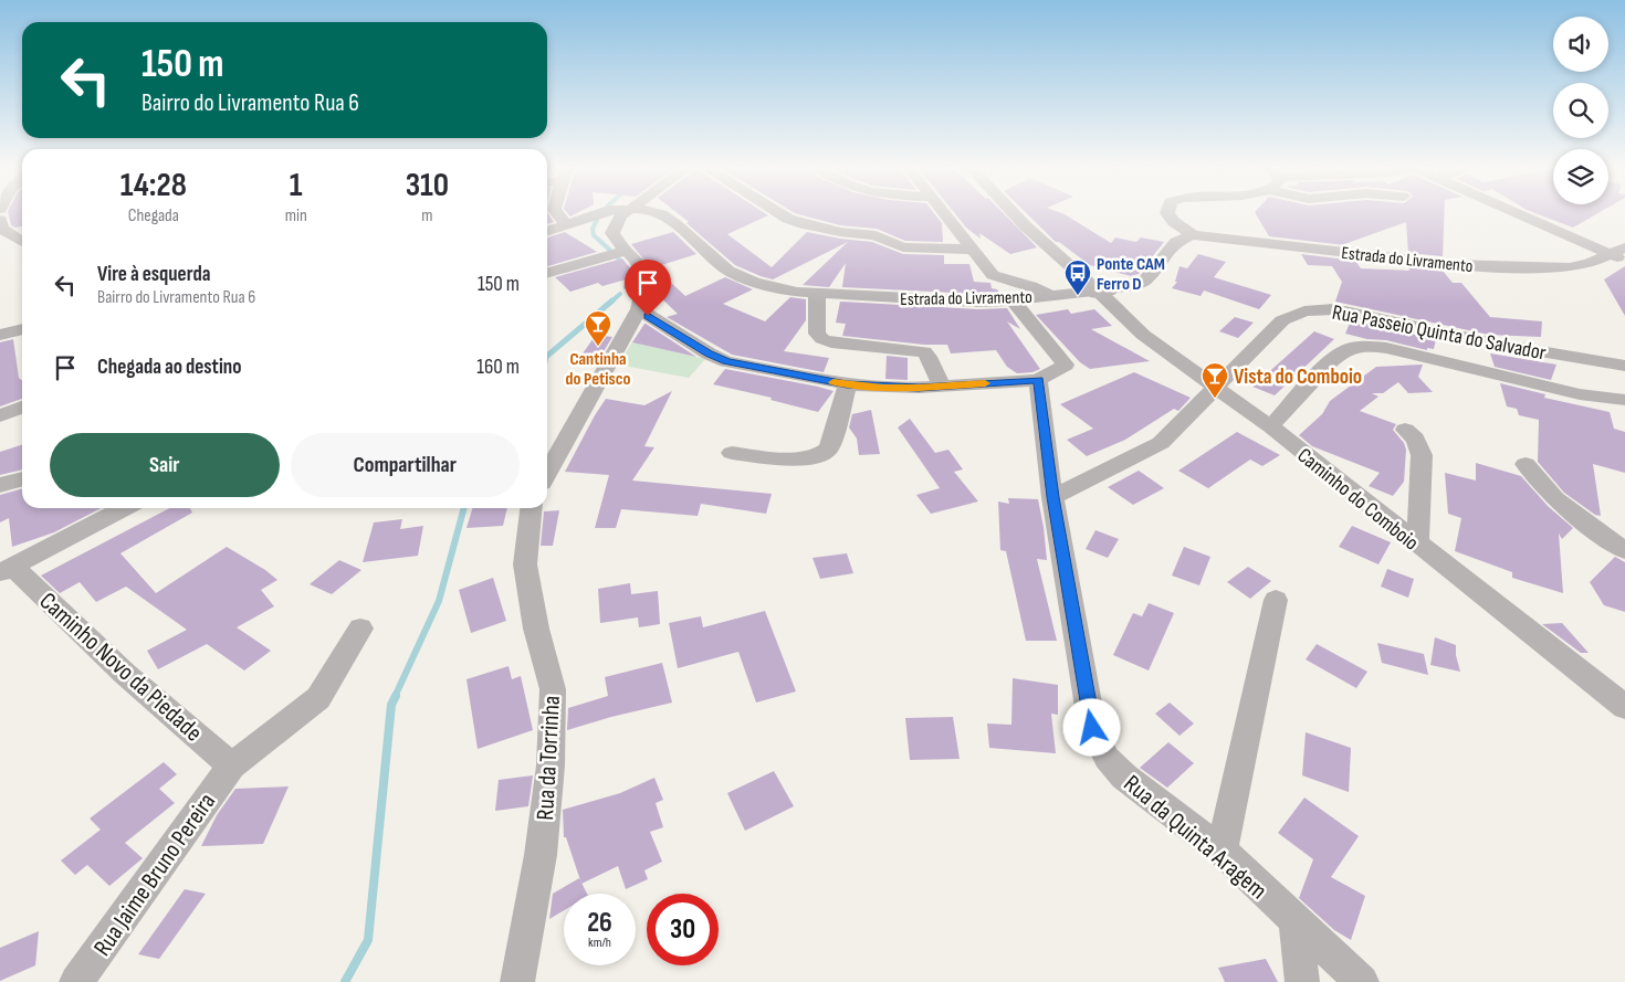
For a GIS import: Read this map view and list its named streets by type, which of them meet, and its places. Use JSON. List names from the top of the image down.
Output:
{
  "streets": {
    "street": [
      "Estrada do Livramento",
      "Rua Passeio Quinta do Salvador",
      "Caminho do Comboio",
      "Caminho Novo da Piedade",
      "Rua da Torrinha",
      "Rua da Quinta Aragem",
      "Rua Jaime Bruno Pereira"
    ]
  },
  "crossings": [
    ["Estrada do Livramento", "Caminho do Comboio"],
    ["Rua Passeio Quinta do Salvador", "Caminho do Comboio"],
    ["Rua Passeio Quinta do Salvador", "Rua da Quinta Aragem"],
    ["Caminho Novo da Piedade", "Rua Jaime Bruno Pereira"]
  ],
  "places": {
    "bus stop": ["Ponte CAM Ferro D"],
    "bar": ["Cantinha do Petisco", "Vista do Comboio"]
  },
  "page": {
    "turn": ["150 m", "Bairro do Livramento Rua 6"],
    "eta": [
      "14:28",
      "Chegada",
      "1",
      "min",
      "310",
      "m"
    ],
    "list": [
      {
        "name": "Vire à esquerda",
        "note": "Bairro do Livramento Rua 6",
        "value": "150 m"
      },
      {
        "name": "Chegada ao destino",
        "value": "160 m"
      }
    ],
    "buttons": ["Sair", "Compartilhar"],
    "speed": "26 km/h",
    "limit": "30"
  }
}
